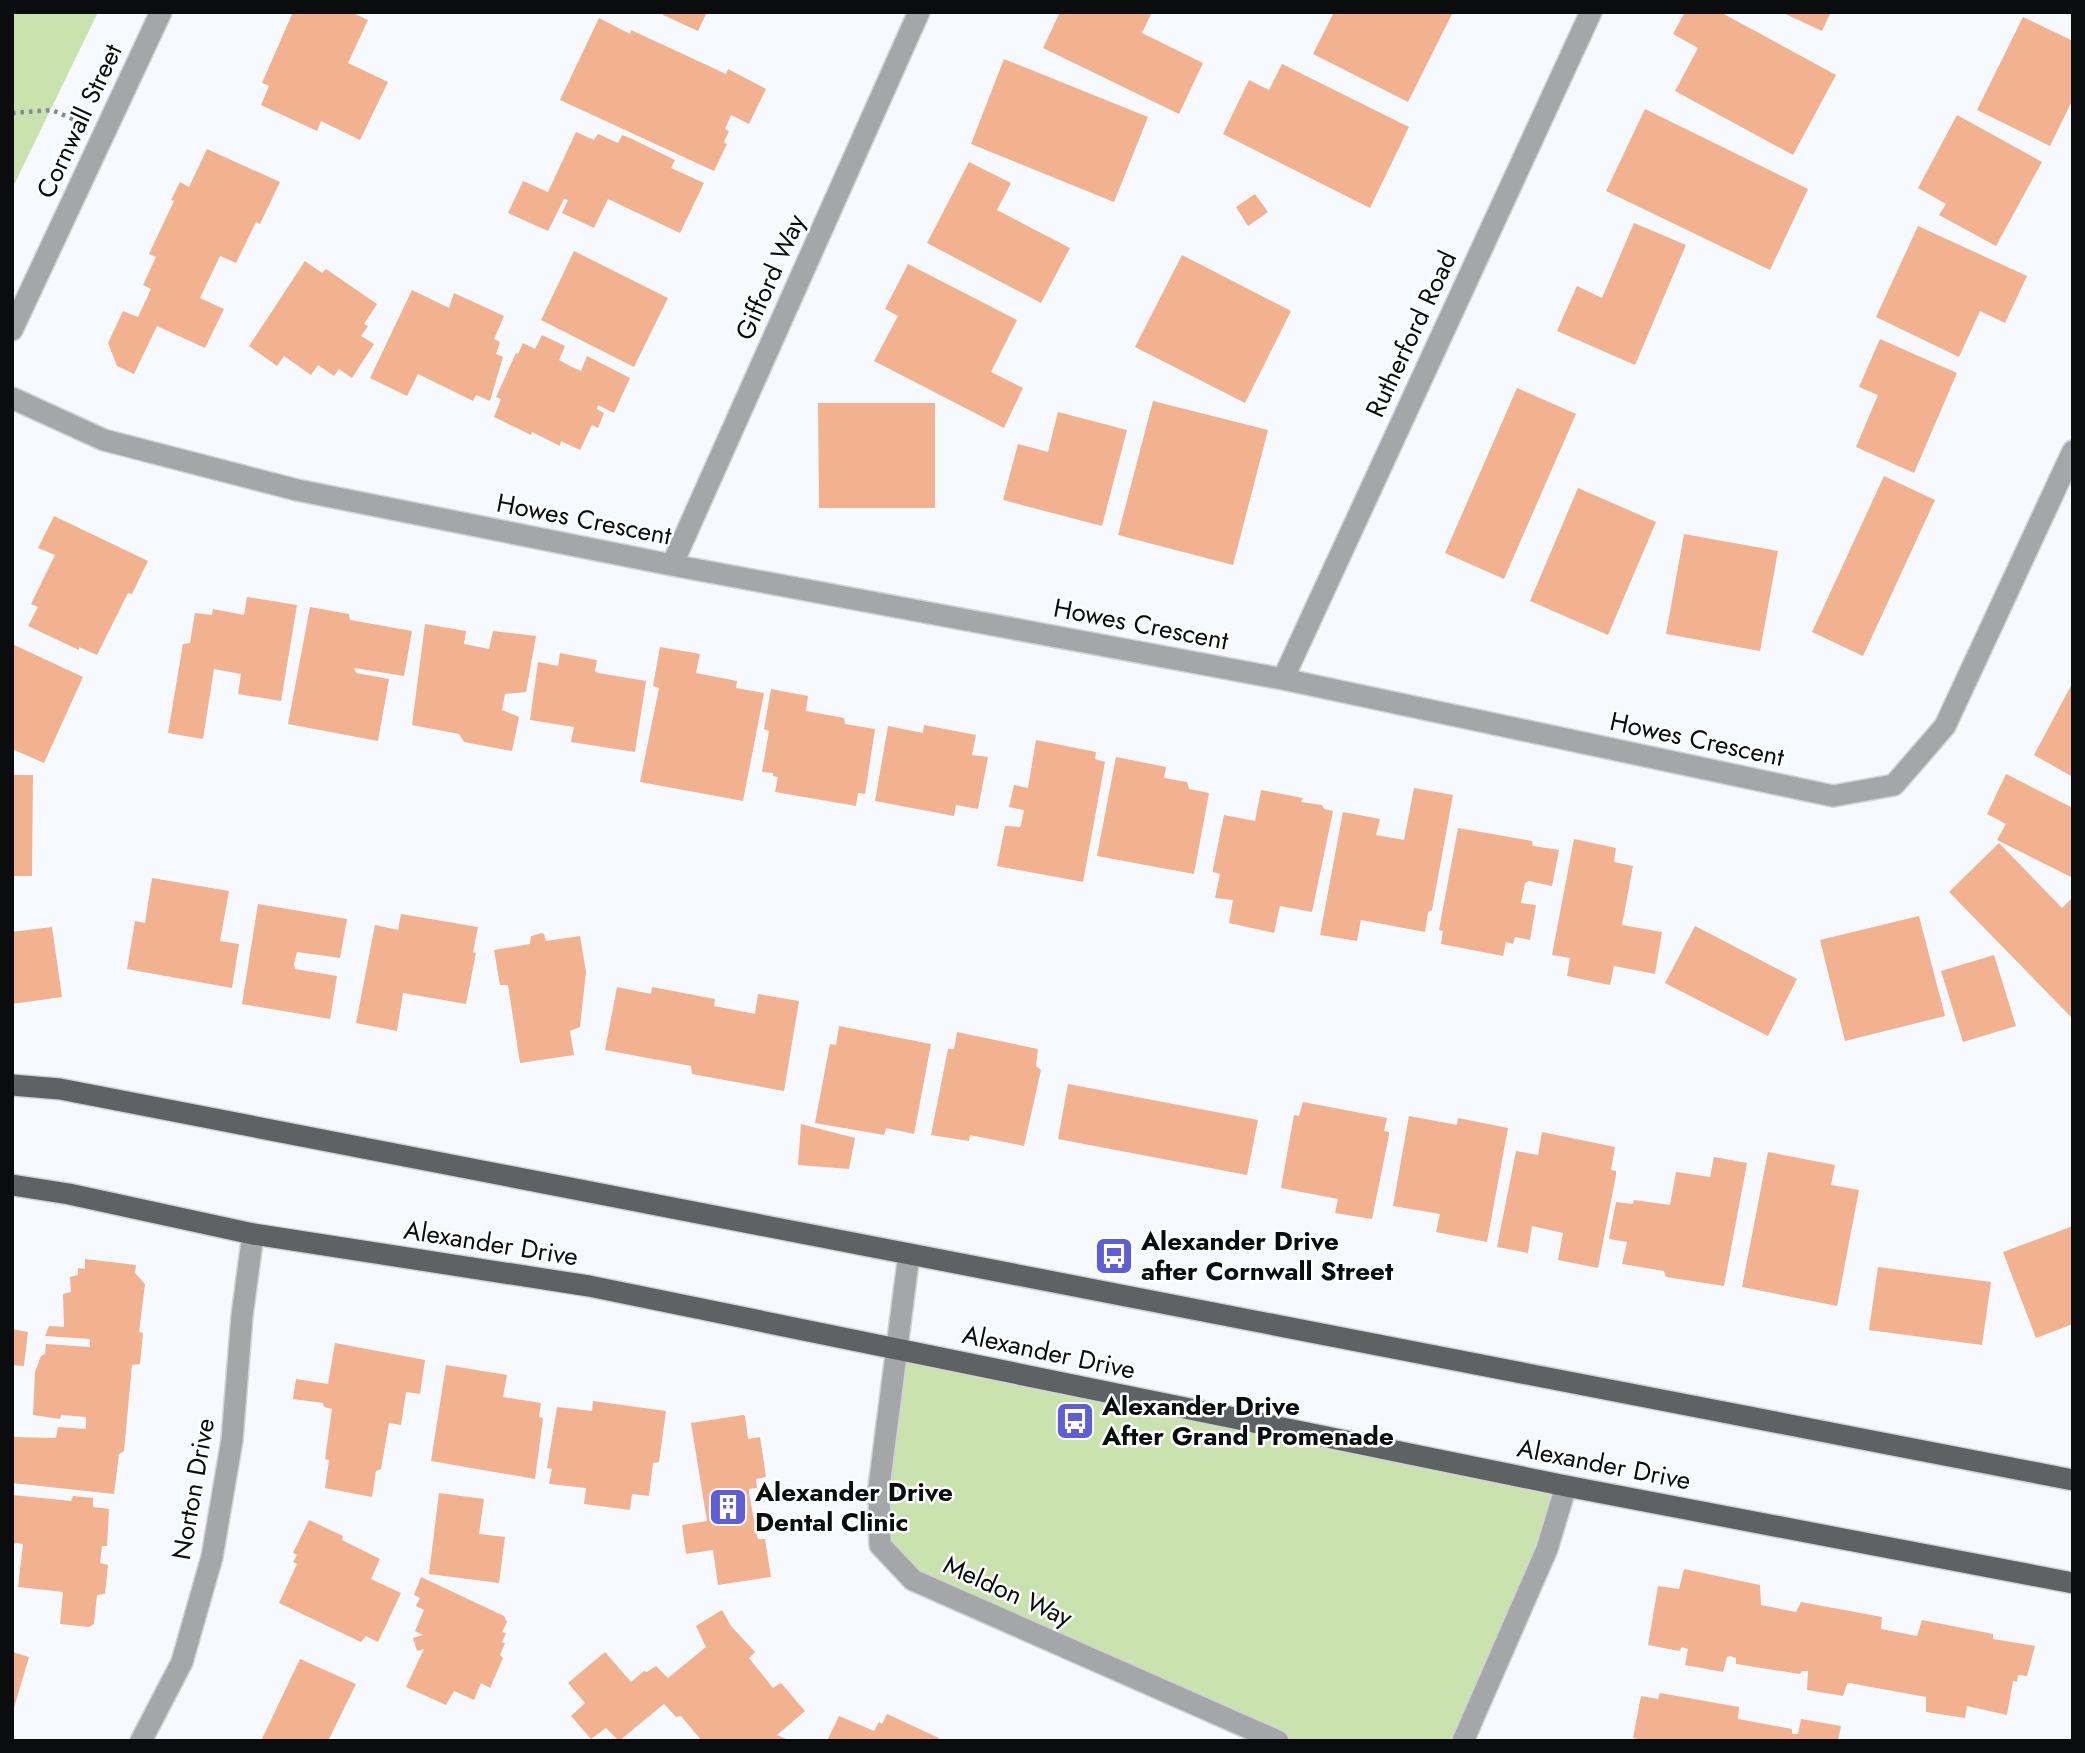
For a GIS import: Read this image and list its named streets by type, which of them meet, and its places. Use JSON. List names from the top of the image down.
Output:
{
  "streets": {
    "main road": ["Alexander Drive"],
    "street": [
      "Cornwall Street",
      "Gifford Way",
      "Rutherford Road",
      "Howes Crescent",
      "Norton Drive",
      "Meldon Way"
    ]
  },
  "crossings": [
    ["Gifford Way", "Howes Crescent"],
    ["Rutherford Road", "Howes Crescent"],
    ["Alexander Drive", "Norton Drive"],
    ["Alexander Drive", "Meldon Way"]
  ],
  "places": {
    "bus stop": ["Alexander Drive after Cornwall Street", "Alexander Drive After Grand Promenade"],
    "building": ["Alexander Drive Dental Clinic"]
  }
}
